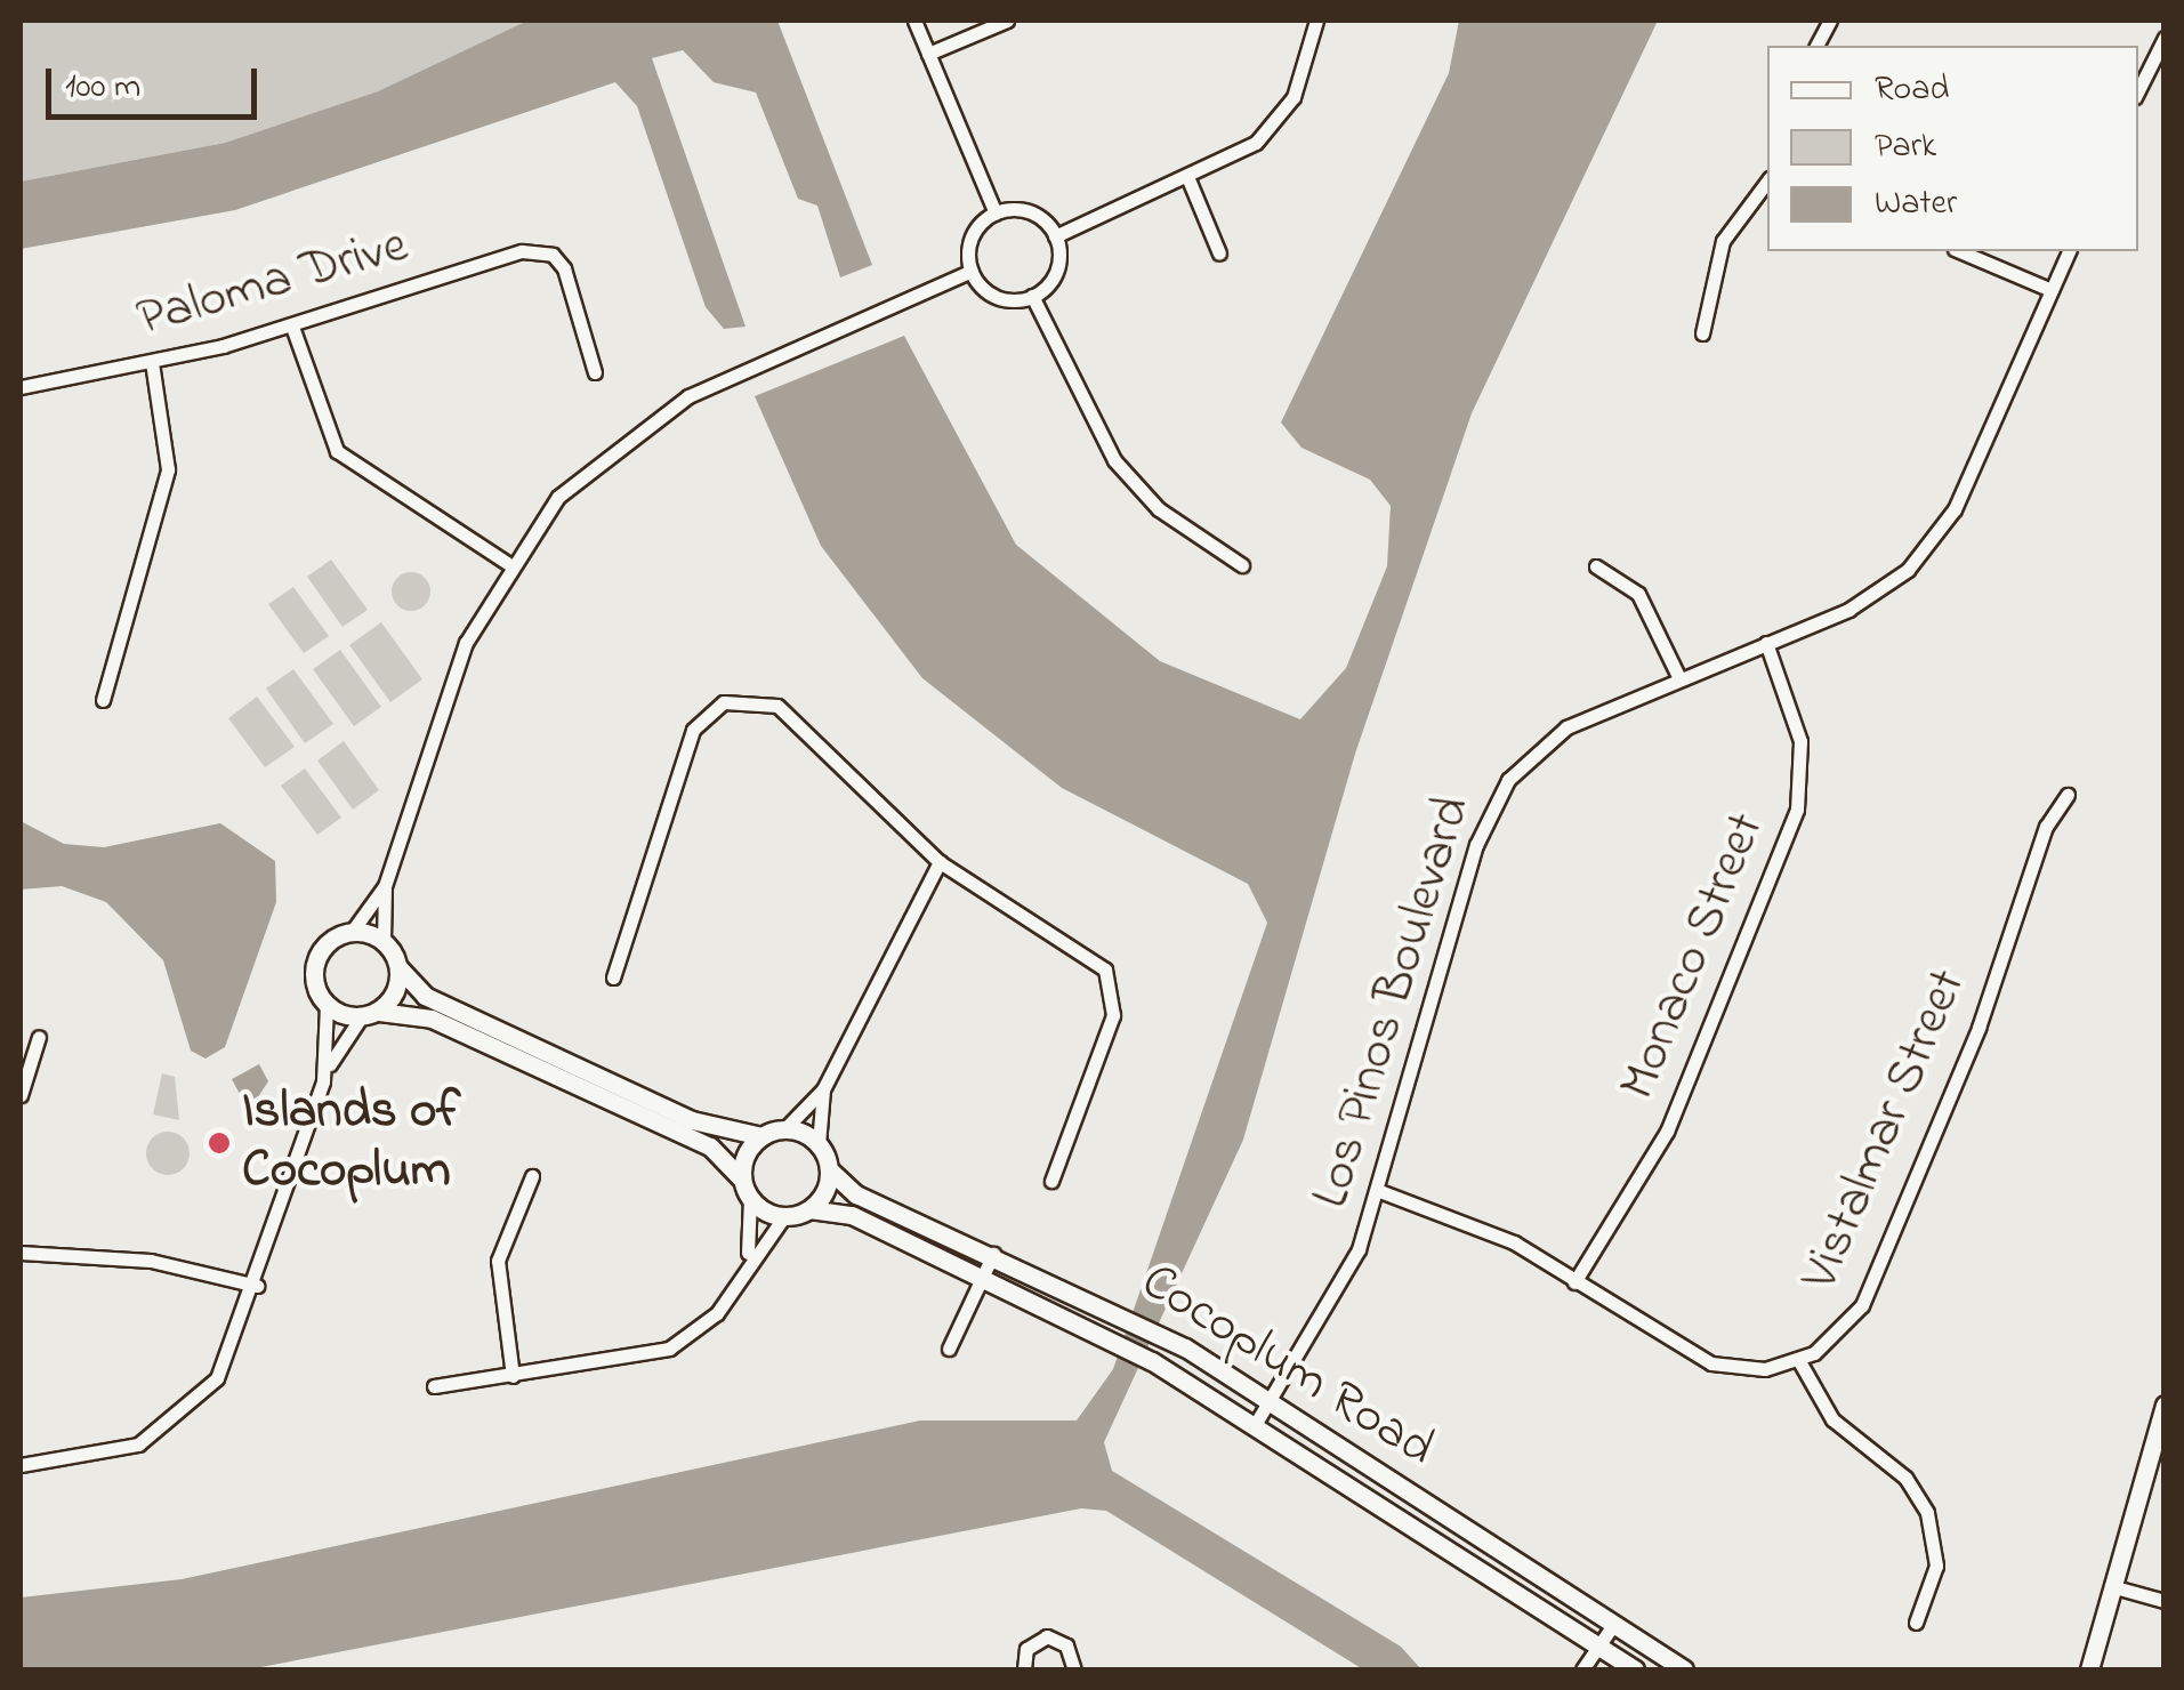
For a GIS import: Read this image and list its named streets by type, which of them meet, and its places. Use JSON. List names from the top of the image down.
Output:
{
  "streets": {
    "street": [
      "Paloma Drive",
      "Monaco Street",
      "Los Pinos Boulevard",
      "Vistalmar Street",
      "Cocoplum Road"
    ]
  },
  "crossings": [
    ["Monaco Street", "Los Pinos Boulevard"],
    ["Monaco Street", "Vistalmar Street"],
    ["Los Pinos Boulevard", "Vistalmar Street"],
    ["Los Pinos Boulevard", "Cocoplum Road"]
  ],
  "places": ["Islands of Cocoplum"],
  "legend": ["Road", "Park", "Water"],
  "scale_bar": "100 m"
}
